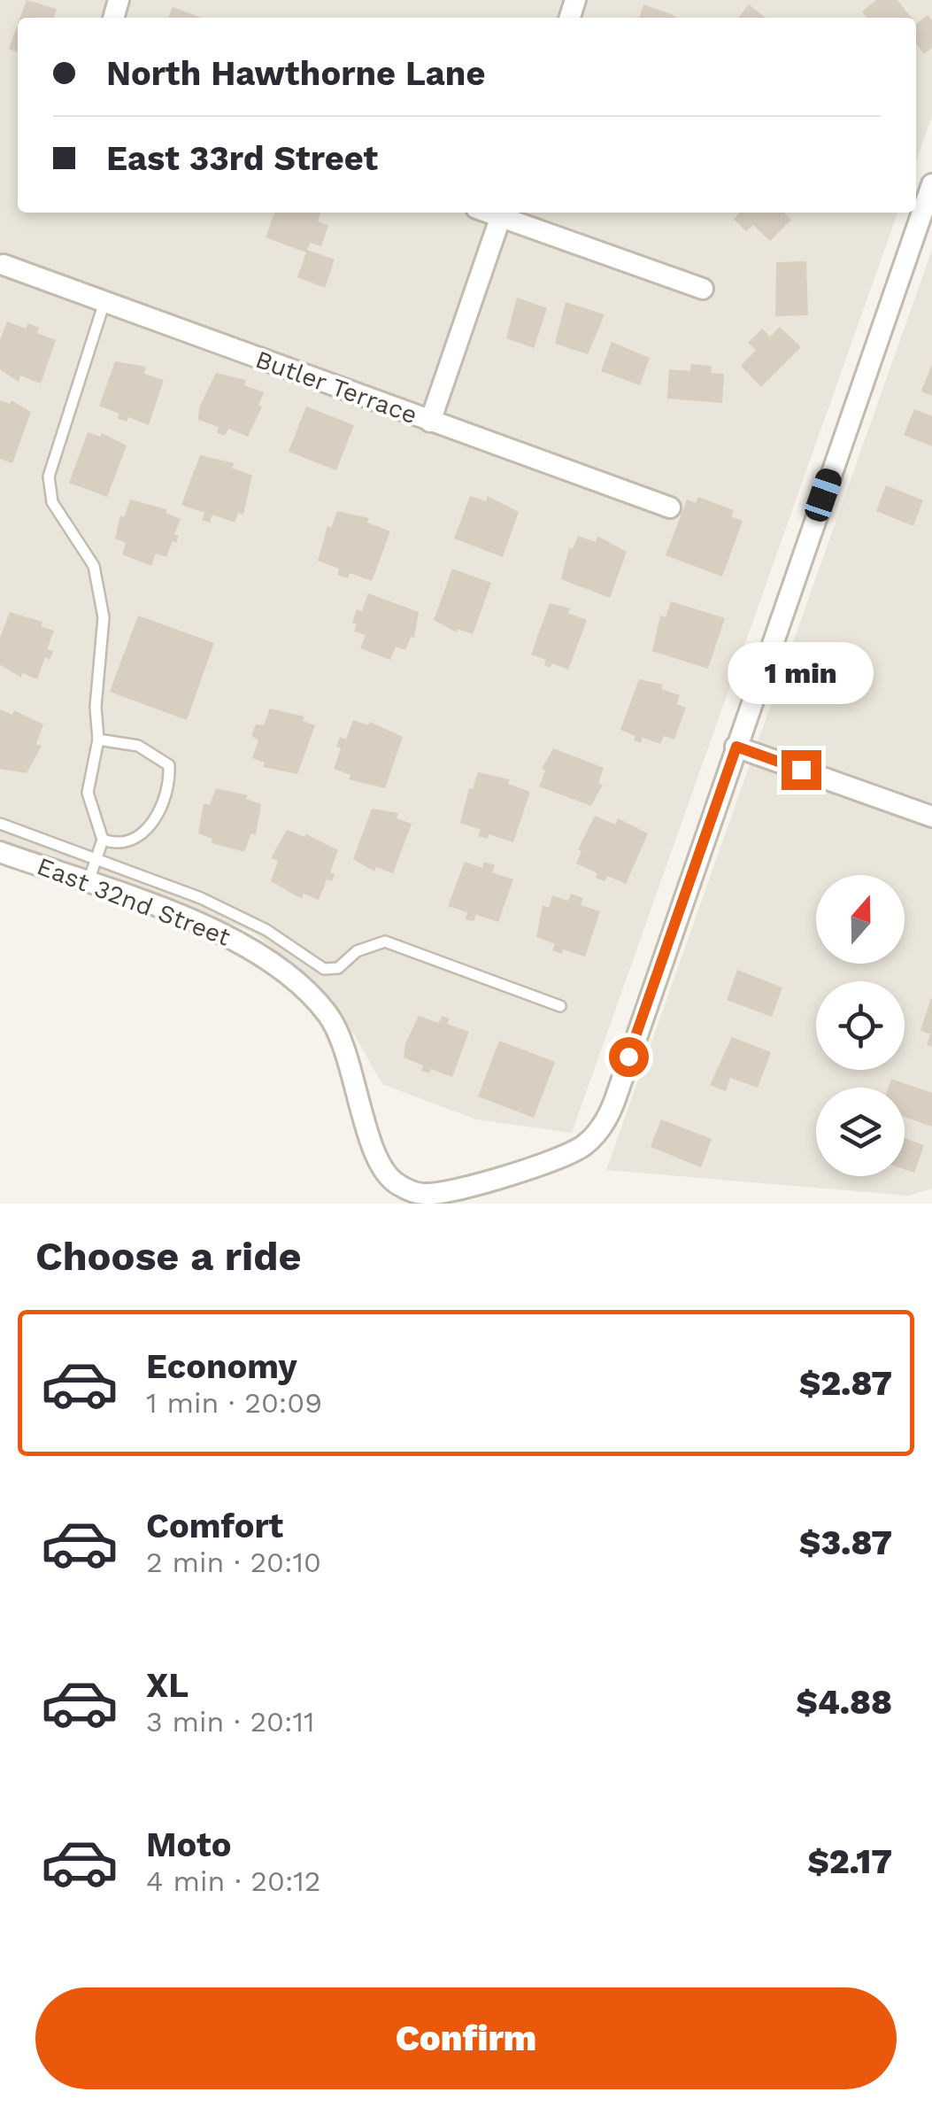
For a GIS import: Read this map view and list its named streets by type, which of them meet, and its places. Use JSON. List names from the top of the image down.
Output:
{
  "streets": {
    "street": ["Butler Terrace", "East 32nd Street"]
  },
  "north": "top",
  "page": {
    "banner": ["North Hawthorne Lane", "East 33rd Street"],
    "bubble": "1 min",
    "heading": "Choose a ride",
    "list": [
      {
        "name": "Economy",
        "note": "1 min · 20:09",
        "value": "$2.87"
      },
      {
        "name": "Comfort",
        "note": "2 min · 20:10",
        "value": "$3.87"
      },
      {
        "name": "XL",
        "note": "3 min · 20:11",
        "value": "$4.88"
      },
      {
        "name": "Moto",
        "note": "4 min · 20:12",
        "value": "$2.17"
      }
    ],
    "buttons": "Confirm"
  }
}
